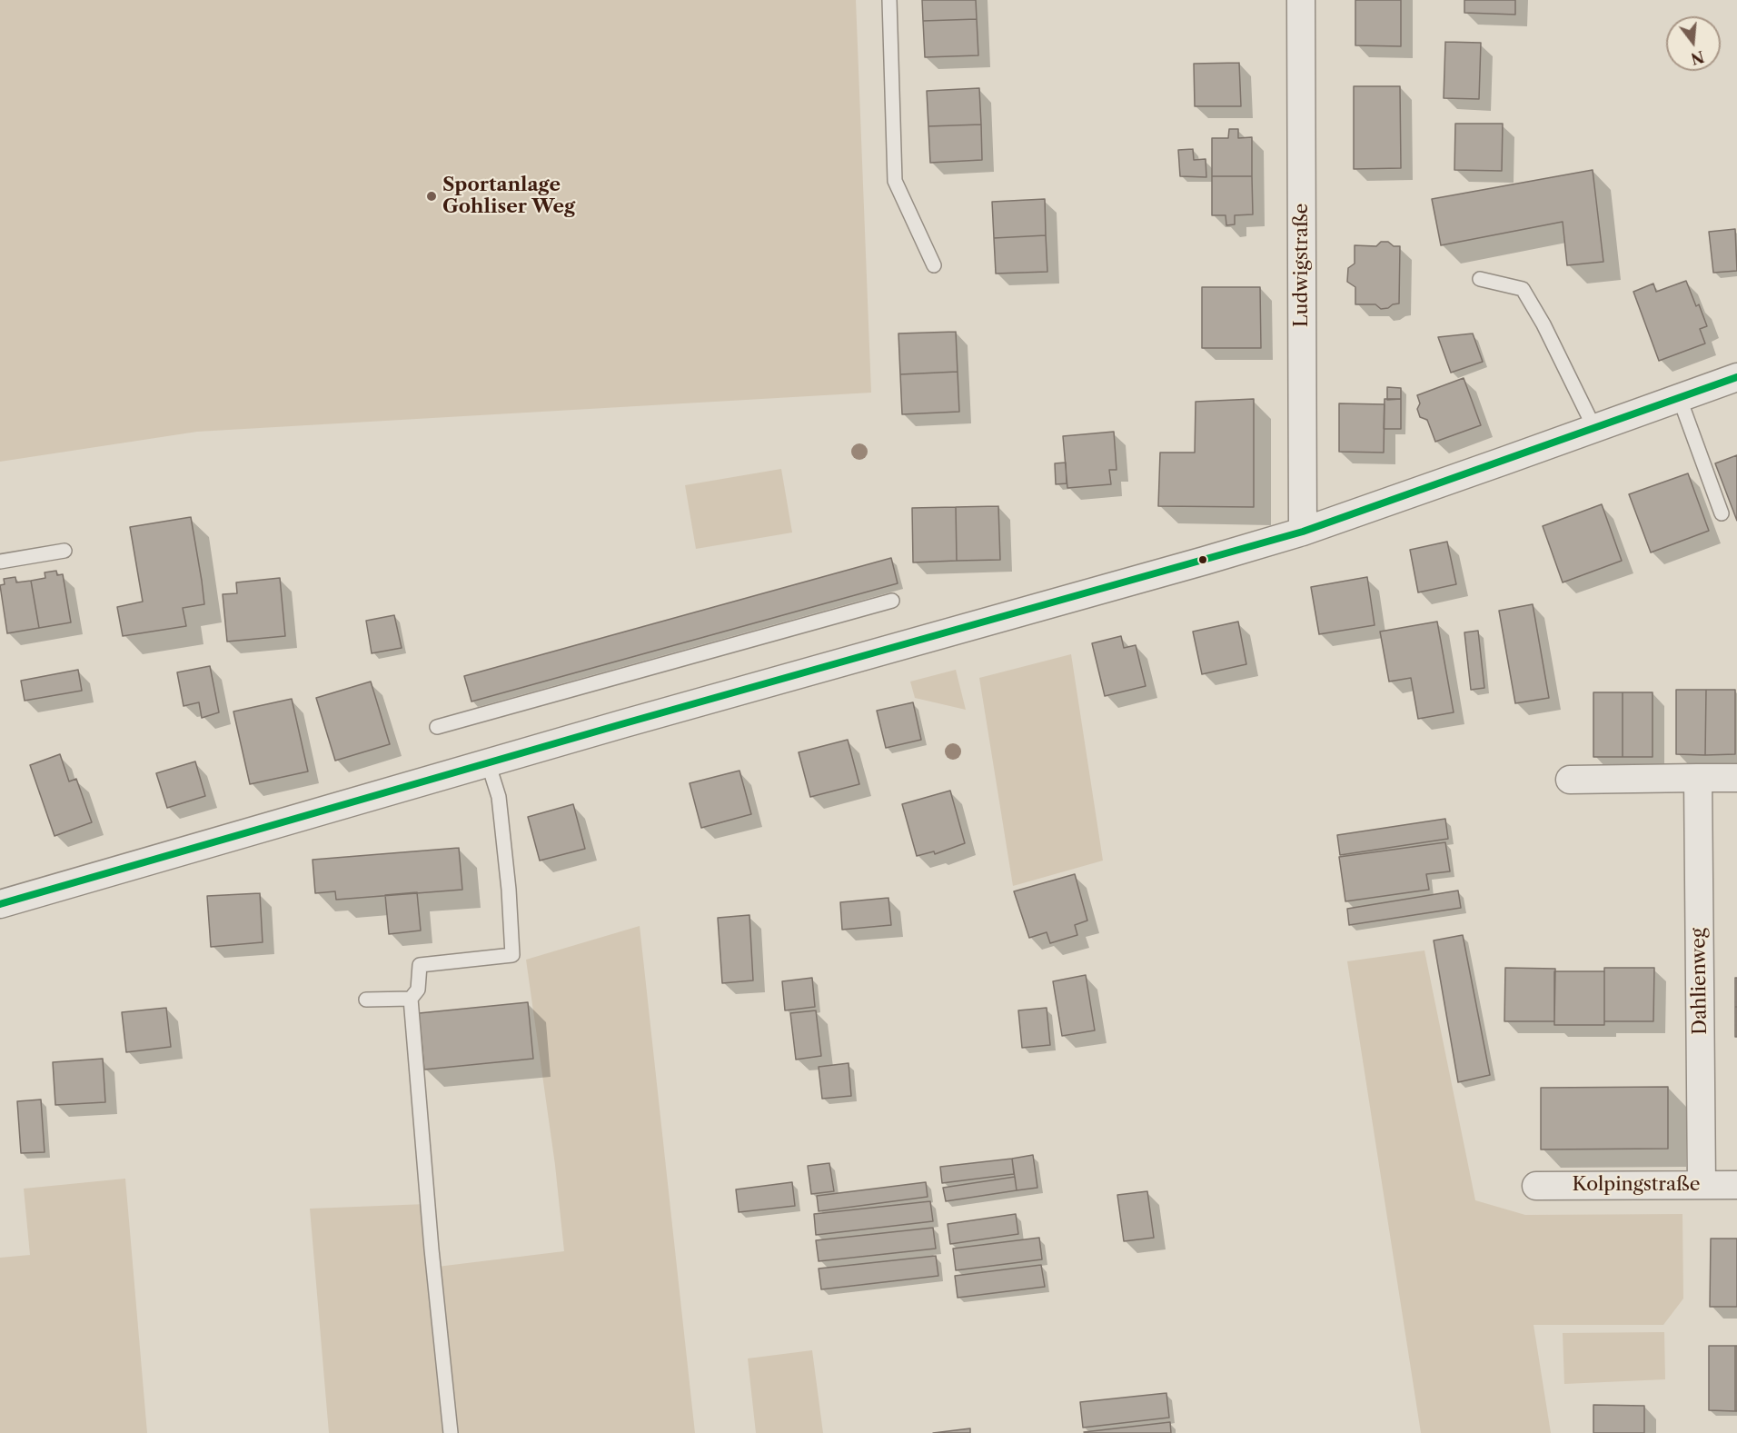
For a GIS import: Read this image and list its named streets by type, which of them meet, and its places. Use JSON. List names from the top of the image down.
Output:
{
  "streets": {
    "street": ["Ludwigstraße", "Dahlienweg", "Kolpingstraße"]
  },
  "crossings": [
    ["Dahlienweg", "Kolpingstraße"]
  ],
  "places": ["Sportanlage Gohliser Weg"],
  "north": "bottom"
}
